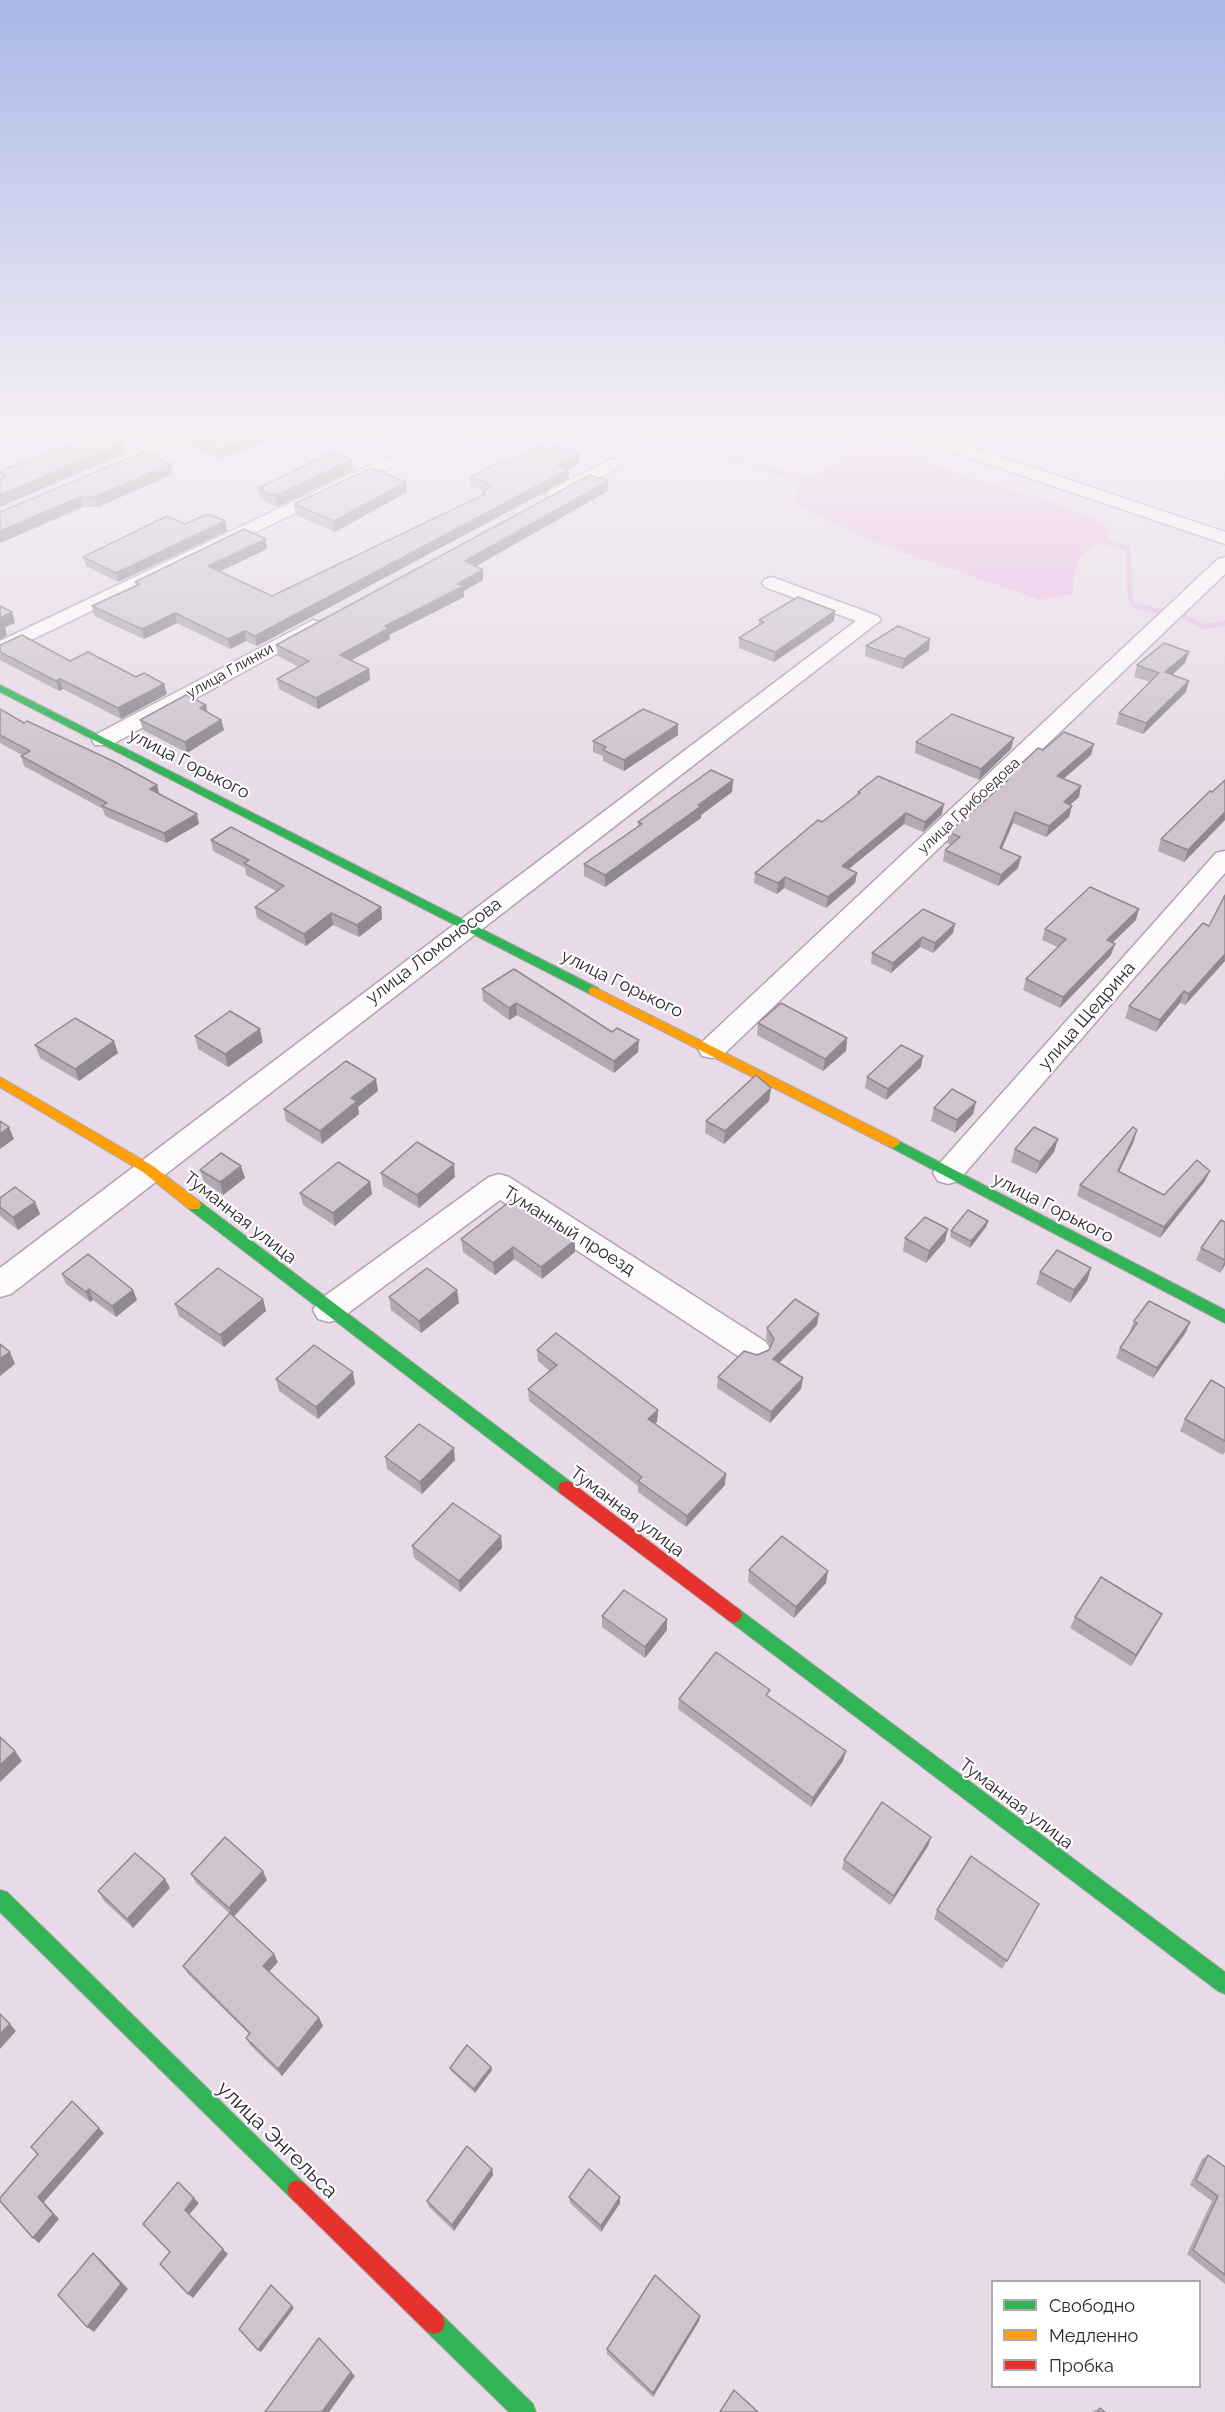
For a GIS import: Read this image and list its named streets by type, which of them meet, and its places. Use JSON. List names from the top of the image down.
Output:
{
  "streets": {
    "street": [
      "улица Глинки",
      "улица Горького",
      "улица Грибоедова",
      "улица Ломоносова",
      "улица Щедрина",
      "Туманная улица",
      "Туманный проезд",
      "улица Энгельса"
    ]
  },
  "crossings": [
    ["улица Глинки", "улица Горького"],
    ["улица Горького", "улица Грибоедова"],
    ["улица Горького", "улица Ломоносова"],
    ["улица Горького", "улица Щедрина"],
    ["улица Ломоносова", "Туманная улица"],
    ["Туманная улица", "Туманный проезд"]
  ],
  "legend": ["Свободно", "Медленно", "Пробка"]
}
